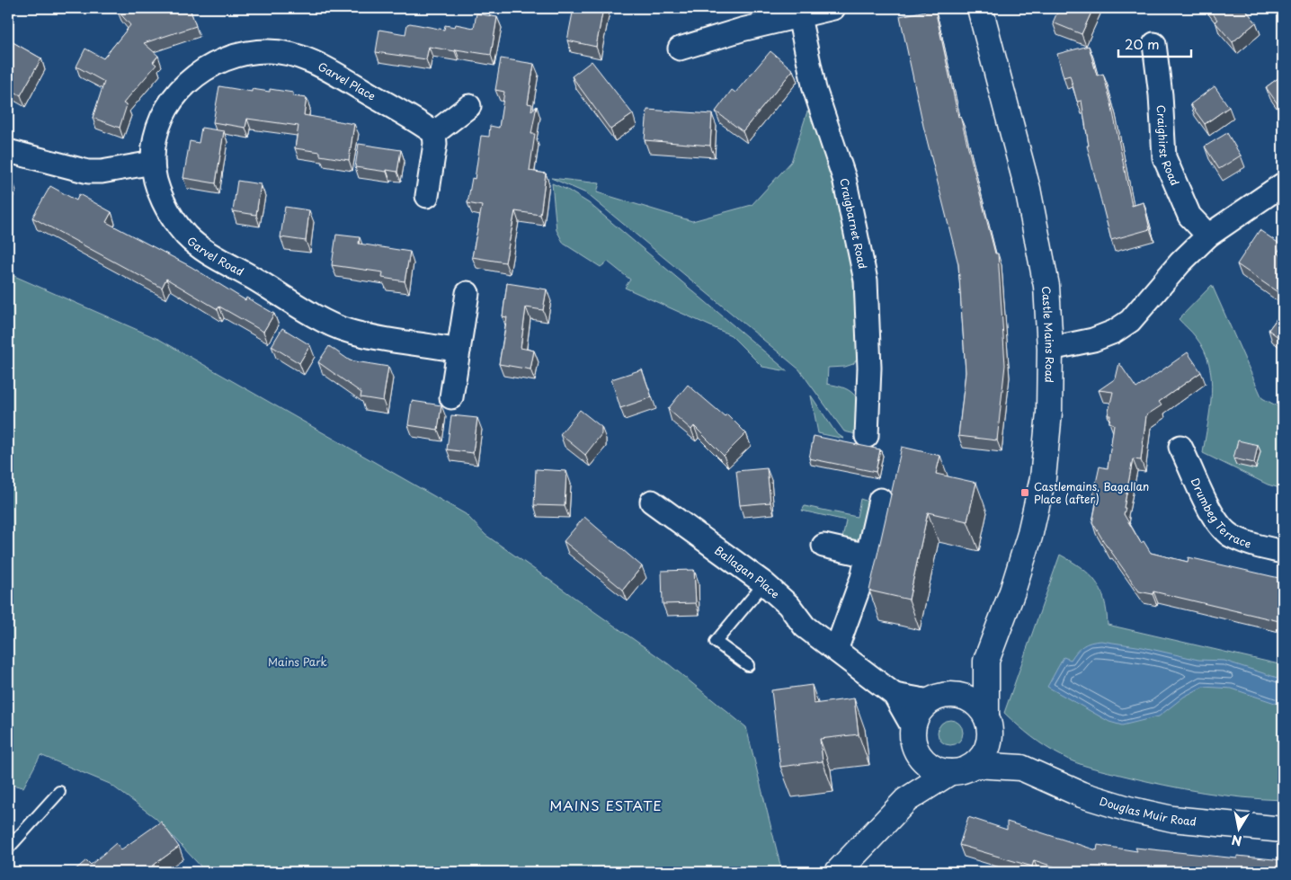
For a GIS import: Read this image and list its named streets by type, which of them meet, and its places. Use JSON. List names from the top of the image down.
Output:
{
  "streets": {
    "street": [
      "Garvel Place",
      "Craighirst Road",
      "Craigbarnet Road",
      "Garvel Road",
      "Castle Mains Road",
      "Drumbeg Terrace",
      "Ballagan Place",
      "Douglas Muir Road"
    ]
  },
  "crossings": [
    ["Garvel Place", "Garvel Road"],
    ["Castle Mains Road", "Ballagan Place"],
    ["Castle Mains Road", "Douglas Muir Road"],
    ["Ballagan Place", "Douglas Muir Road"]
  ],
  "districts": ["MAINS ESTATE"],
  "parks": ["Mains Park"],
  "places": {
    "transit": ["Castlemains, Bagallan Place (after)"]
  },
  "scale_bar": "20 m",
  "north": "bottom"
}
